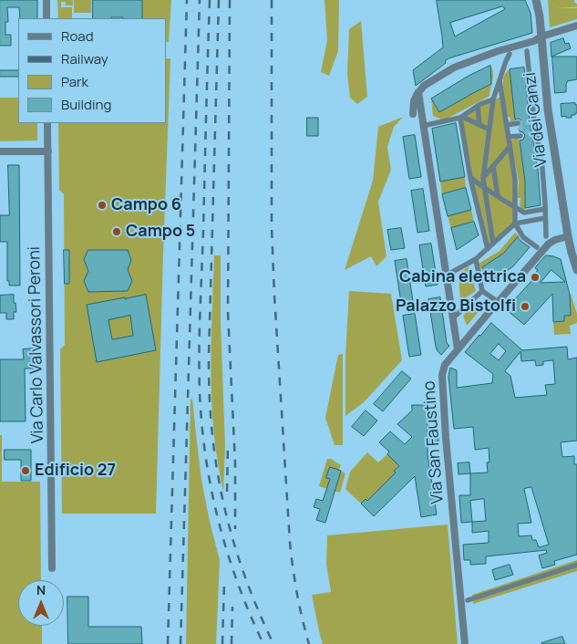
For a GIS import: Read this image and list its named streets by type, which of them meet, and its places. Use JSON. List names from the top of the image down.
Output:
{
  "streets": {
    "street": ["Via dei Canzi", "Via Carlo Valvassori Peroni", "Via San Faustino"]
  },
  "crossings": [
    ["Via dei Canzi", "Via San Faustino"]
  ],
  "places": [
    "Campo 6",
    "Campo 5",
    "Cabina elettrica",
    "Palazzo Bistolfi",
    "Edificio 27"
  ],
  "legend": [
    "Road",
    "Railway",
    "Park",
    "Building"
  ],
  "north": "top"
}
